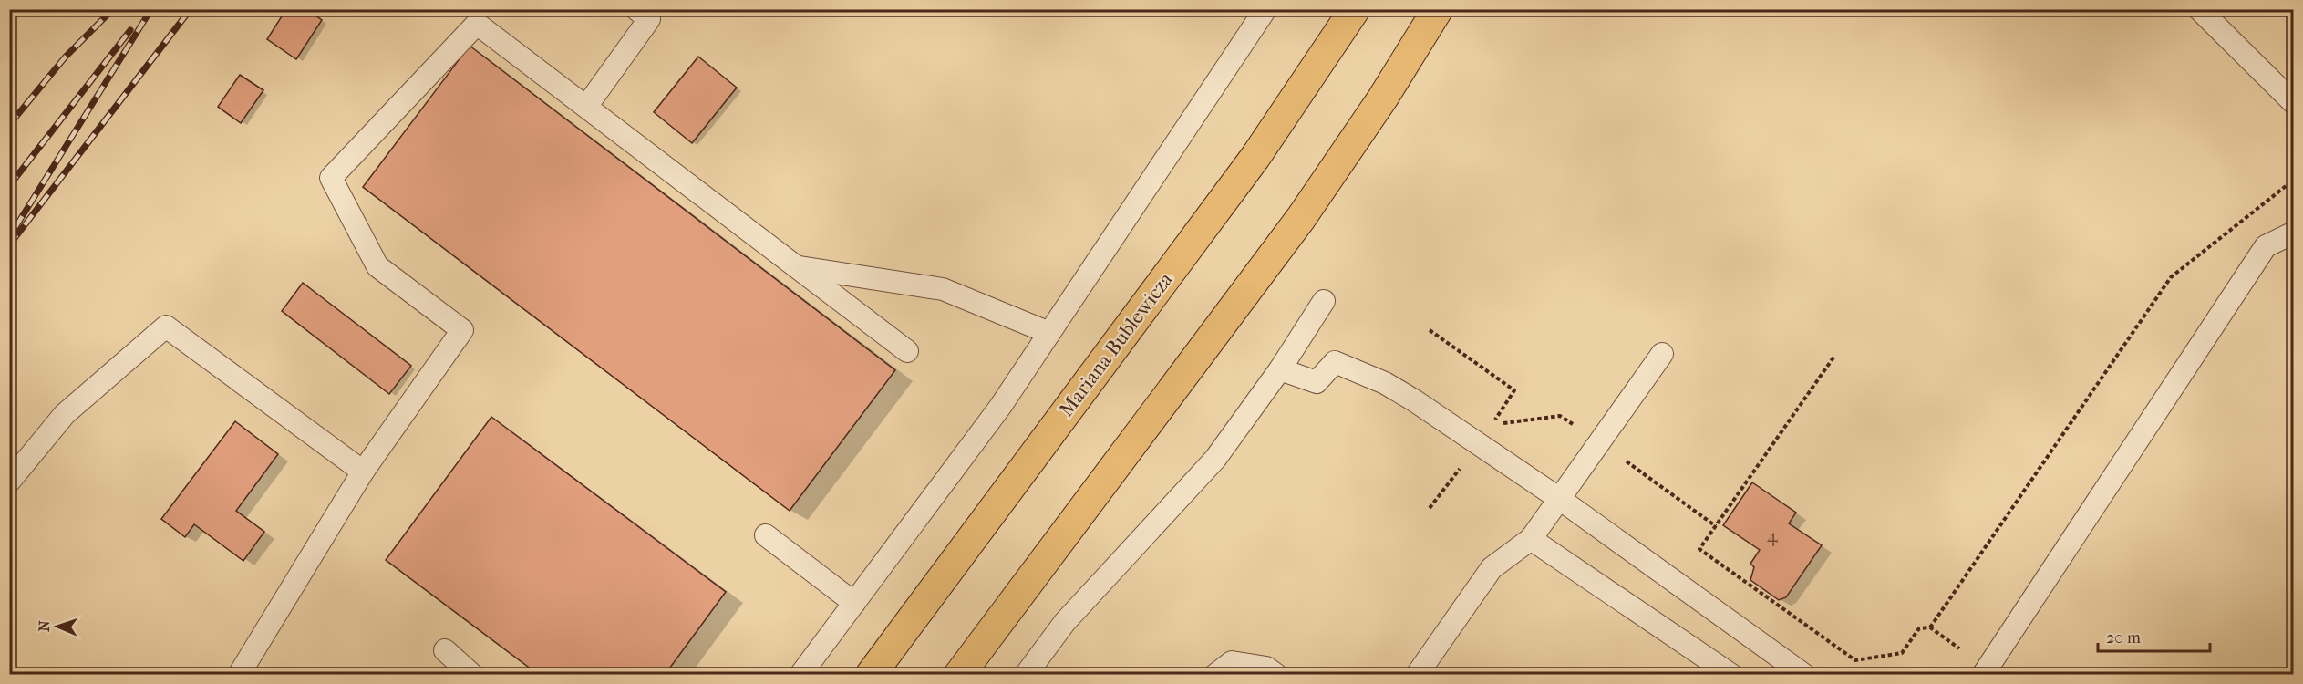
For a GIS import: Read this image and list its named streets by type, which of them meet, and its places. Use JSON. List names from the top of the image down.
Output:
{
  "streets": {
    "main road": ["Mariana Bublewicza"]
  },
  "house_numbers": ["4"],
  "scale_bar": "20 m",
  "north": "left"
}
